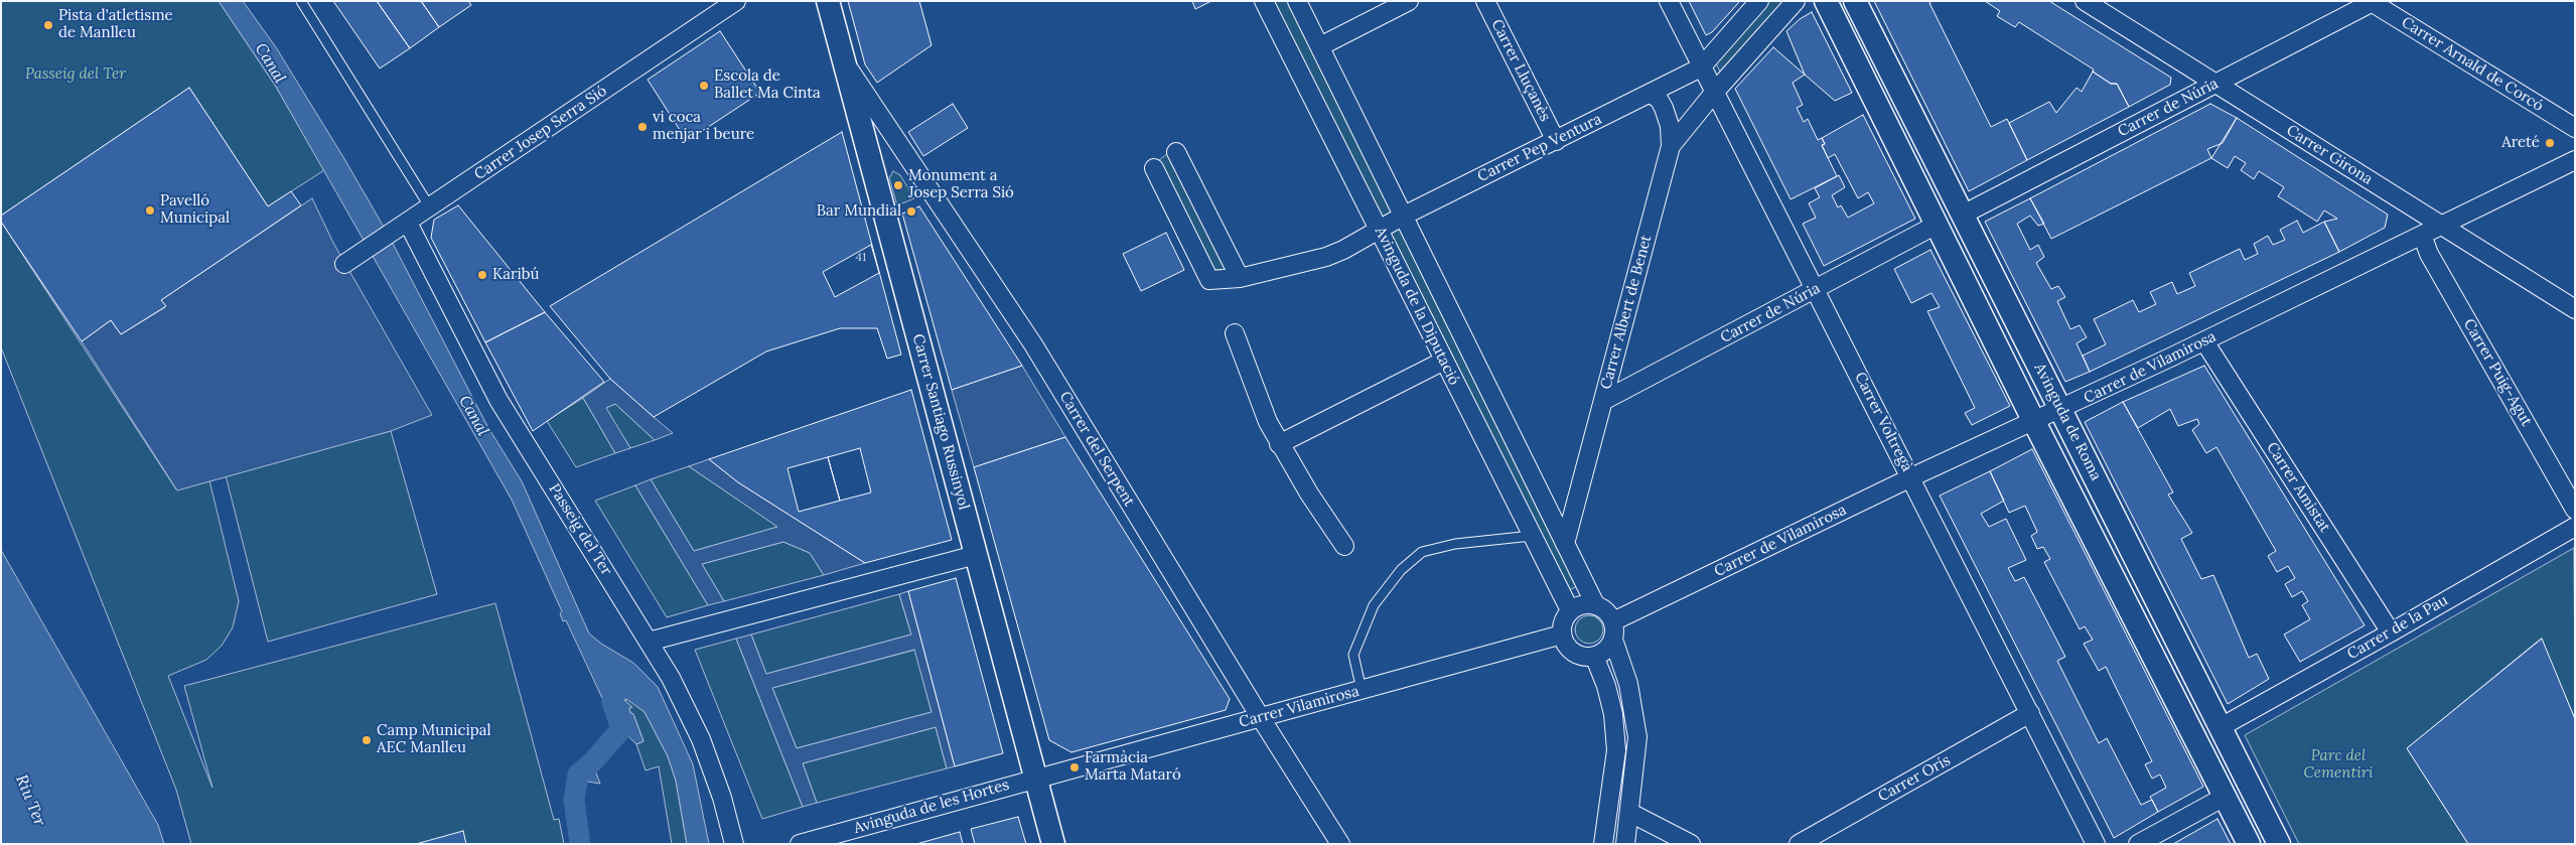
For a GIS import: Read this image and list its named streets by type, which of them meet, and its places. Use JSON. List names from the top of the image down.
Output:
{
  "streets": {
    "street": [
      "Carrer Arnald de Corcó",
      "Carrer Lluçanès",
      "Carrer de Núria",
      "Carrer Josep Serra Sió",
      "Carrer Pep Ventura",
      "Carrer Girona",
      "Avinguda de la Diputació",
      "Carrer Albert de Benet",
      "Carrer de Vilamirosa",
      "Carrer Puig-Agut",
      "Carrer Santiago Russinyol",
      "Carrer Voltregà",
      "Avinguda de Roma",
      "Carrer del Serpent",
      "Carrer Amistat",
      "Passeig del Ter",
      "Carrer de la Pau",
      "Carrer Vilamirosa",
      "Carrer Orís",
      "Avinguda de les Hortes"
    ]
  },
  "crossings": [
    ["Carrer Arnald de Corcó", "Carrer de Núria"],
    ["Carrer Lluçanès", "Carrer Pep Ventura"],
    ["Carrer de Núria", "Carrer Girona"],
    ["Carrer de Núria", "Carrer Albert de Benet"],
    ["Carrer de Núria", "Carrer Voltregà"],
    ["Carrer de Núria", "Avinguda de Roma"],
    ["Carrer Josep Serra Sió", "Passeig del Ter"],
    ["Carrer Pep Ventura", "Avinguda de la Diputació"],
    ["Carrer Pep Ventura", "Carrer Voltregà"],
    ["Carrer Girona", "Carrer de Vilamirosa"],
    ["Avinguda de la Diputació", "Carrer Albert de Benet"],
    ["Avinguda de la Diputació", "Carrer de Vilamirosa"],
    ["Avinguda de la Diputació", "Carrer Vilamirosa"],
    ["Carrer Albert de Benet", "Carrer Voltregà"],
    ["Carrer de Vilamirosa", "Carrer Puig-Agut"],
    ["Carrer de Vilamirosa", "Carrer Voltregà"],
    ["Carrer de Vilamirosa", "Avinguda de Roma"],
    ["Carrer de Vilamirosa", "Carrer Amistat"],
    ["Carrer de Vilamirosa", "Carrer Vilamirosa"],
    ["Carrer Santiago Russinyol", "Carrer del Serpent"],
    ["Carrer Santiago Russinyol", "Carrer Vilamirosa"],
    ["Carrer Santiago Russinyol", "Avinguda de les Hortes"],
    ["Carrer Voltregà", "Carrer Orís"],
    ["Avinguda de Roma", "Carrer de la Pau"],
    ["Carrer del Serpent", "Carrer Vilamirosa"],
    ["Carrer Amistat", "Carrer de la Pau"],
    ["Carrer Vilamirosa", "Avinguda de les Hortes"]
  ],
  "water": ["Canal", "Riu Ter"],
  "parks": ["Passeig del Ter", "Parc del Cementiri"],
  "places": [
    "Pista d'atletisme de Manlleu",
    "Escola de Ballet Ma Cinta",
    "vi coca menjar i beure",
    "Areté",
    "Monument a Josep Serra Sió",
    "Pavelló Municipal",
    "Bar Mundial",
    "Karibú",
    "Camp Municipal AEC Manlleu",
    "Farmàcia Marta Mataró"
  ],
  "house_numbers": ["41"]
}
